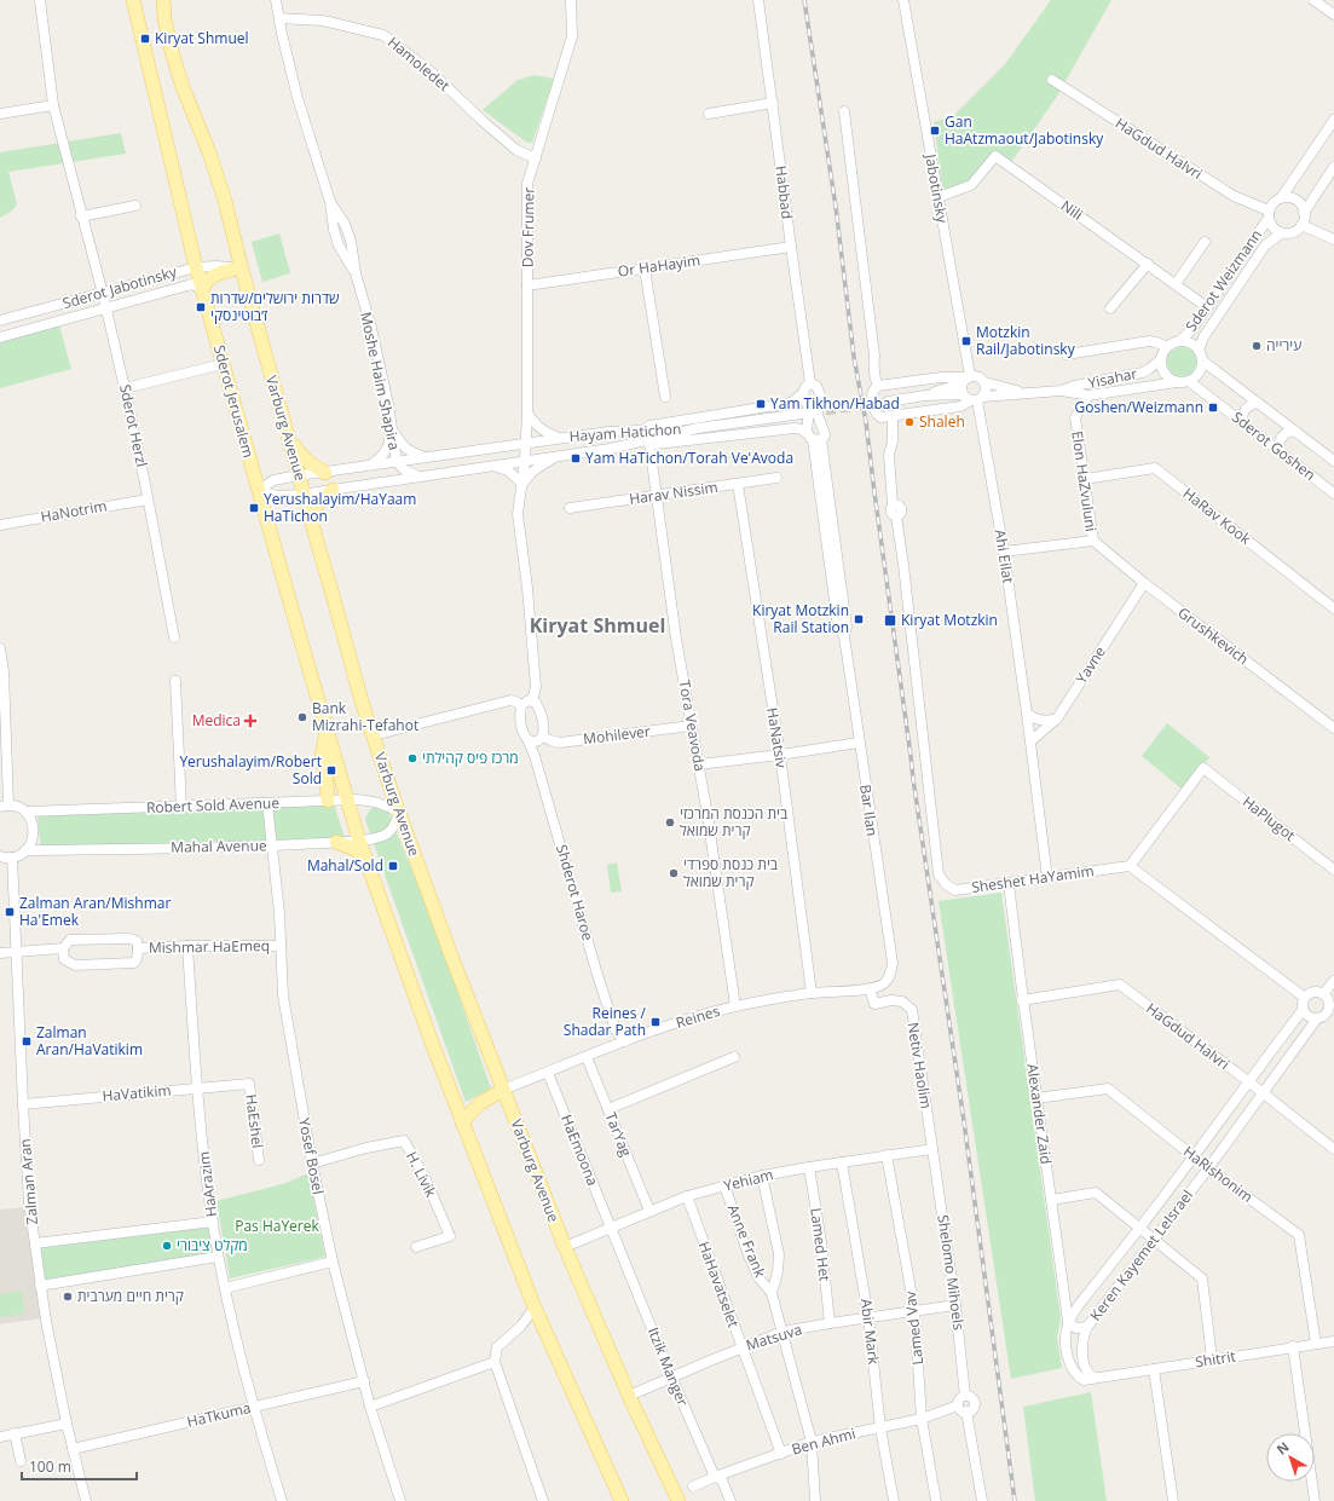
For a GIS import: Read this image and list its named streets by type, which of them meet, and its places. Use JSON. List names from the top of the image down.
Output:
{
  "streets": {
    "main road": ["Sderot Jerusalem", "Varburg Avenue", "Reines"],
    "street": [
      "Hamoledet",
      "HaGdud HaIvri",
      "Jabotinsky",
      "Habbad",
      "Nili",
      "Dov Frumer",
      "Or HaHayim",
      "Sderot Weizmann",
      "Sderot Jabotinsky",
      "Yisahar",
      "Moshe Haim Shapira",
      "Sderot Herzl",
      "Hayam Hatichon",
      "Sderot Goshen",
      "Elon HaZvuluni",
      "Harav Nissim",
      "HaNotrim",
      "HaRav Kook",
      "Ahi Eilat",
      "Grushkevich",
      "Yavne",
      "Tora Veavoda",
      "Mohilever",
      "HaNatsiv",
      "Robert Sold Avenue",
      "Bar Ilan",
      "HaPlugot",
      "Mahal Avenue",
      "Sheshet HaYamim",
      "Shderot Haroe",
      "Mishmar HaEmeq",
      "Netiv Haolim",
      "HaVatikim",
      "Alexander Zaid",
      "HaEshel",
      "TarYag",
      "HaEmoona",
      "Yosef Bosel",
      "H. Livik",
      "HaRishonim",
      "Yehiam",
      "Zalman Aran",
      "HaArazim",
      "Anne Frank",
      "Lamed Het",
      "Keren Kayemet LeIsrael",
      "Shelomo Mihoels",
      "HaHavatselet",
      "Lamed Vav",
      "Abir Mark",
      "Matsuva",
      "Shitrit",
      "Itzik Manger",
      "HaTkuma",
      "Ben Ahmi"
    ]
  },
  "crossings": [
    ["Hamoledet", "Dov Frumer"],
    ["Hamoledet", "Moshe Haim Shapira"],
    ["HaGdud HaIvri", "Sderot Weizmann"],
    ["HaGdud HaIvri", "Alexander Zaid"],
    ["HaGdud HaIvri", "Keren Kayemet LeIsrael"],
    ["Jabotinsky", "Nili"],
    ["Jabotinsky", "Yisahar"],
    ["Jabotinsky", "Ahi Eilat"],
    ["Habbad", "Or HaHayim"],
    ["Habbad", "Bar Ilan"],
    ["Nili", "Sderot Weizmann"],
    ["Dov Frumer", "Or HaHayim"],
    ["Dov Frumer", "Hayam Hatichon"],
    ["Sderot Weizmann", "Yisahar"],
    ["Sderot Weizmann", "Sderot Goshen"],
    ["Sderot Jabotinsky", "Sderot Jerusalem"],
    ["Sderot Jabotinsky", "Sderot Herzl"],
    ["Sderot Jabotinsky", "Varburg Avenue"],
    ["Yisahar", "Sderot Goshen"],
    ["Yisahar", "Elon HaZvuluni"],
    ["Yisahar", "Ahi Eilat"],
    ["Yisahar", "Sheshet HaYamim"],
    ["Moshe Haim Shapira", "Hayam Hatichon"],
    ["Sderot Jerusalem", "Hayam Hatichon"],
    ["Sderot Jerusalem", "Robert Sold Avenue"],
    ["Sderot Herzl", "HaNotrim"],
    ["Varburg Avenue", "Hayam Hatichon"],
    ["Varburg Avenue", "Robert Sold Avenue"],
    ["Varburg Avenue", "Mahal Avenue"],
    ["Varburg Avenue", "Reines"],
    ["Varburg Avenue", "Matsuva"],
    ["Elon HaZvuluni", "HaRav Kook"],
    ["Elon HaZvuluni", "Grushkevich"],
    ["Harav Nissim", "Tora Veavoda"],
    ["Harav Nissim", "HaNatsiv"],
    ["Grushkevich", "Yavne"],
    ["Tora Veavoda", "Mohilever"],
    ["Tora Veavoda", "Reines"],
    ["HaNatsiv", "Reines"],
    ["Robert Sold Avenue", "Mahal Avenue"],
    ["Robert Sold Avenue", "Yosef Bosel"],
    ["Bar Ilan", "Reines"],
    ["HaPlugot", "Sheshet HaYamim"],
    ["Mahal Avenue", "Yosef Bosel"],
    ["Sheshet HaYamim", "Alexander Zaid"],
    ["Shderot Haroe", "Reines"],
    ["Mishmar HaEmeq", "Yosef Bosel"],
    ["Mishmar HaEmeq", "Zalman Aran"],
    ["Mishmar HaEmeq", "HaArazim"],
    ["Reines", "Netiv Haolim"],
    ["Reines", "TarYag"],
    ["Reines", "HaEmoona"],
    ["Netiv Haolim", "Yehiam"],
    ["Netiv Haolim", "Shelomo Mihoels"],
    ["HaVatikim", "HaEshel"],
    ["HaVatikim", "Zalman Aran"],
    ["HaVatikim", "HaArazim"],
    ["Alexander Zaid", "HaRishonim"],
    ["Alexander Zaid", "Keren Kayemet LeIsrael"],
    ["TarYag", "Yehiam"],
    ["HaEmoona", "Yehiam"],
    ["HaEmoona", "Itzik Manger"],
    ["Yosef Bosel", "H. Livik"],
    ["Yosef Bosel", "HaTkuma"],
    ["HaRishonim", "Keren Kayemet LeIsrael"],
    ["HaRishonim", "Shitrit"],
    ["Yehiam", "Anne Frank"],
    ["Yehiam", "Lamed Het"],
    ["Yehiam", "Shelomo Mihoels"],
    ["Yehiam", "HaHavatselet"],
    ["Yehiam", "Lamed Vav"],
    ["Yehiam", "Abir Mark"],
    ["Yehiam", "Itzik Manger"],
    ["Zalman Aran", "HaTkuma"],
    ["HaArazim", "HaTkuma"],
    ["Anne Frank", "Matsuva"],
    ["Anne Frank", "Ben Ahmi"],
    ["Lamed Het", "Matsuva"],
    ["Keren Kayemet LeIsrael", "Shitrit"],
    ["Shelomo Mihoels", "Matsuva"],
    ["Shelomo Mihoels", "Ben Ahmi"],
    ["HaHavatselet", "Matsuva"],
    ["HaHavatselet", "Ben Ahmi"],
    ["Lamed Vav", "Matsuva"],
    ["Lamed Vav", "Ben Ahmi"],
    ["Abir Mark", "Matsuva"],
    ["Abir Mark", "Ben Ahmi"],
    ["Matsuva", "Itzik Manger"],
    ["Itzik Manger", "Ben Ahmi"]
  ],
  "districts": ["Kiryat Shmuel"],
  "parks": ["Pas HaYerek"],
  "places": {
    "transit": [
      "Kiryat Shmuel",
      "Gan HaAtzmaout/Jabotinsky",
      "שדרות ירושלים/שדרות ז׳בוטינסקי",
      "Motzkin Rail/Jabotinsky",
      "Yam Tikhon/Habad",
      "Goshen/Weizmann",
      "Yam HaTichon/Torah Ve'Avoda",
      "Yerushalayim/HaYaam HaTichon",
      "Kiryat Motzkin Rail Station",
      "Kiryat Motzkin",
      "Yerushalayim/Robert Sold",
      "Mahal/Sold",
      "Zalman Aran/Mishmar Ha'Emek",
      "Reines / Shadar Path",
      "Zalman Aran/HaVatikim"
    ],
    "other": [
      "עירייה",
      "Shaleh",
      "Bank Mizrahi-Tefahot",
      "מרכז פיס קהילתי",
      "בית הכנסת המרכזי קרית שמואל",
      "בית כנסת ספרדי קרית שמואל",
      "מקלט ציבורי",
      "קרית חיים מערבית"
    ],
    "health": ["Medica"]
  },
  "scale_bar": "100 m",
  "north": "top left"
}
